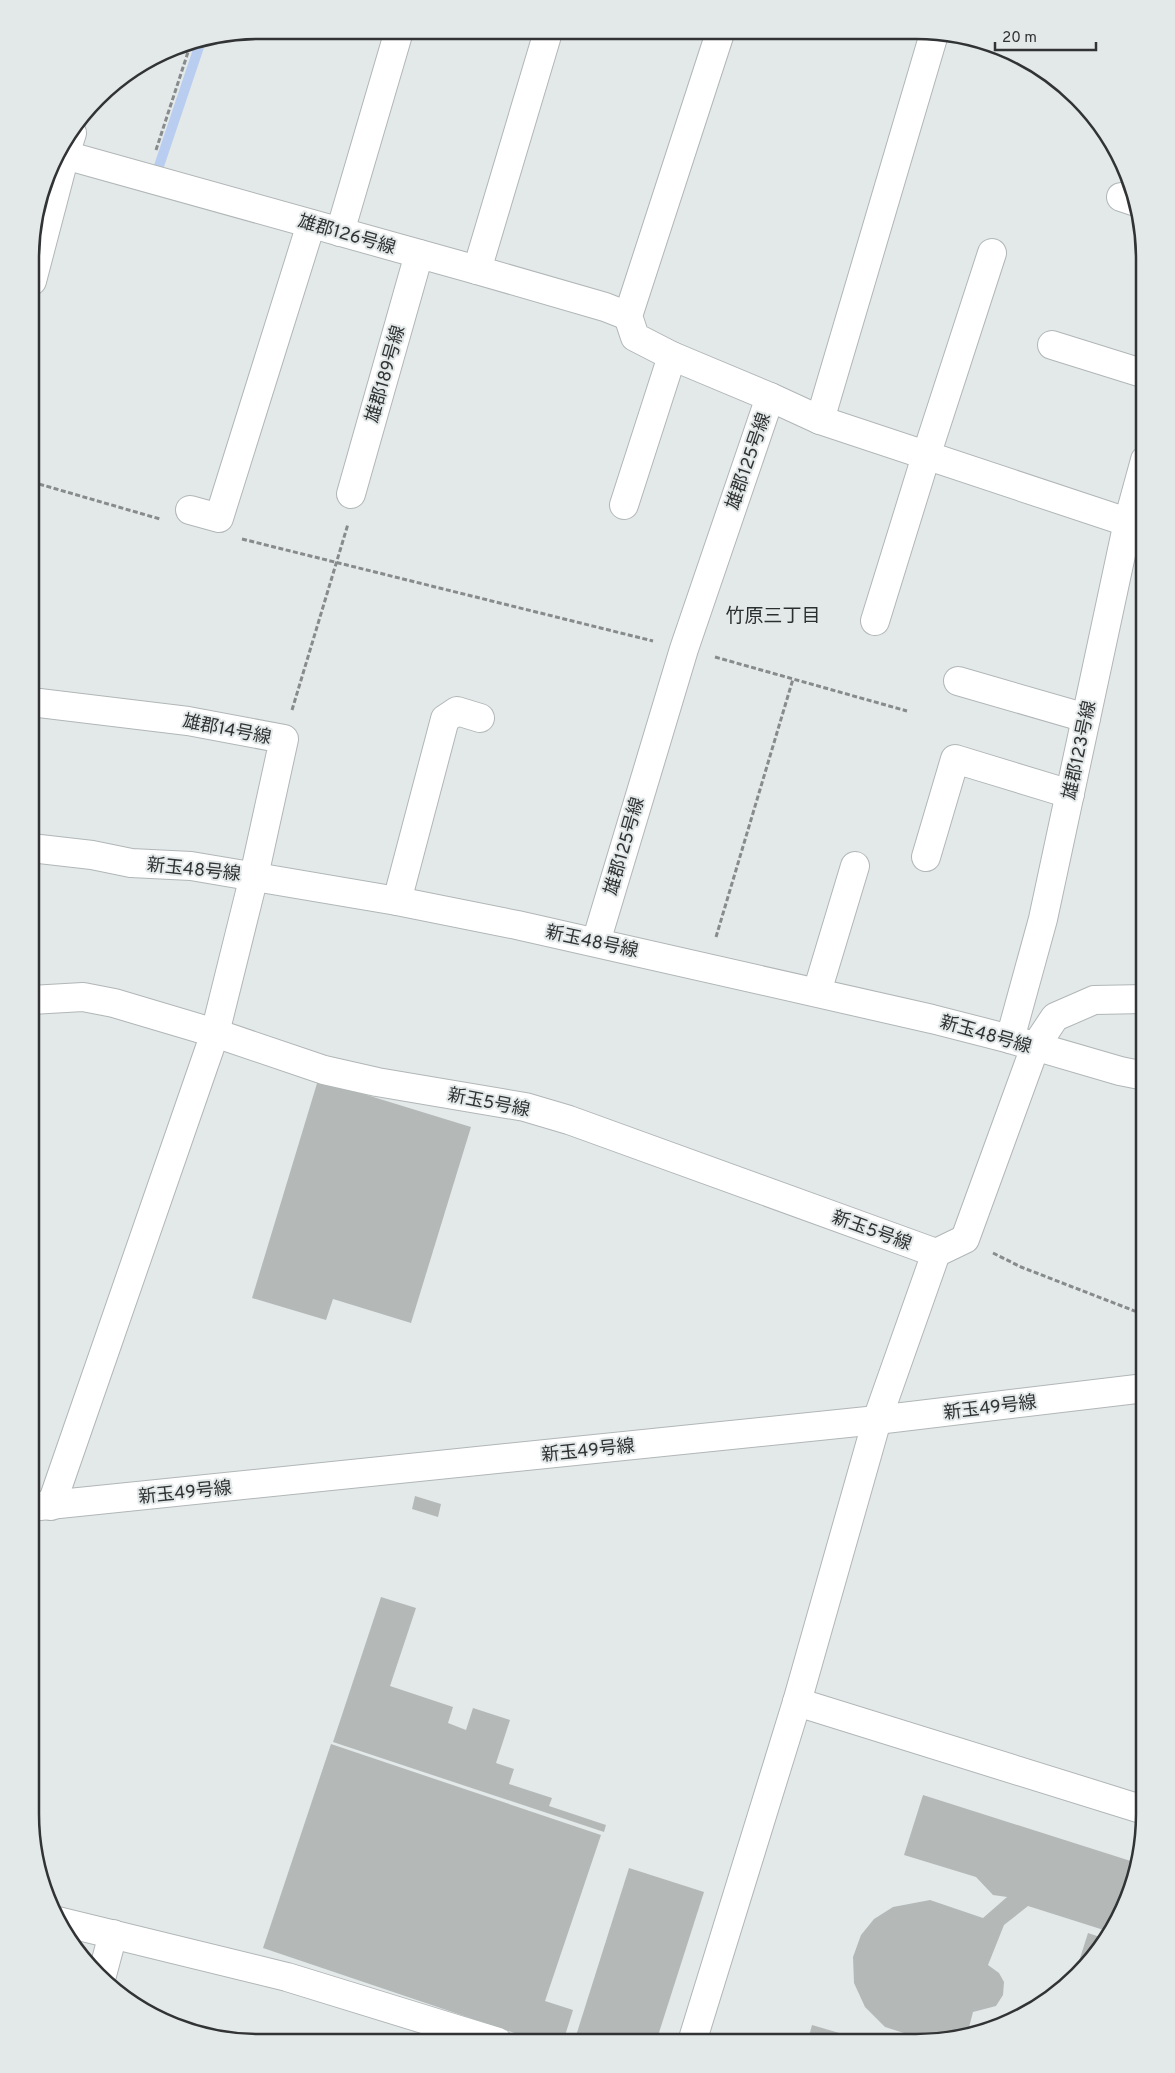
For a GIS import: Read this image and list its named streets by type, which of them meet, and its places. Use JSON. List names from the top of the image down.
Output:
{
  "streets": {
    "street": [
      "雄郡126号線",
      "雄郡189号線",
      "雄郡125号線",
      "雄郡14号線",
      "雄郡123号線",
      "新玉48号線",
      "新玉5号線",
      "新玉49号線"
    ]
  },
  "crossings": [
    ["雄郡126号線", "雄郡189号線"],
    ["雄郡126号線", "雄郡125号線"],
    ["雄郡125号線", "新玉48号線"],
    ["雄郡14号線", "新玉48号線"],
    ["雄郡14号線", "新玉5号線"],
    ["雄郡14号線", "新玉49号線"],
    ["雄郡123号線", "新玉48号線"]
  ],
  "districts": ["竹原三丁目"],
  "scale_bar": "20 m"
}
